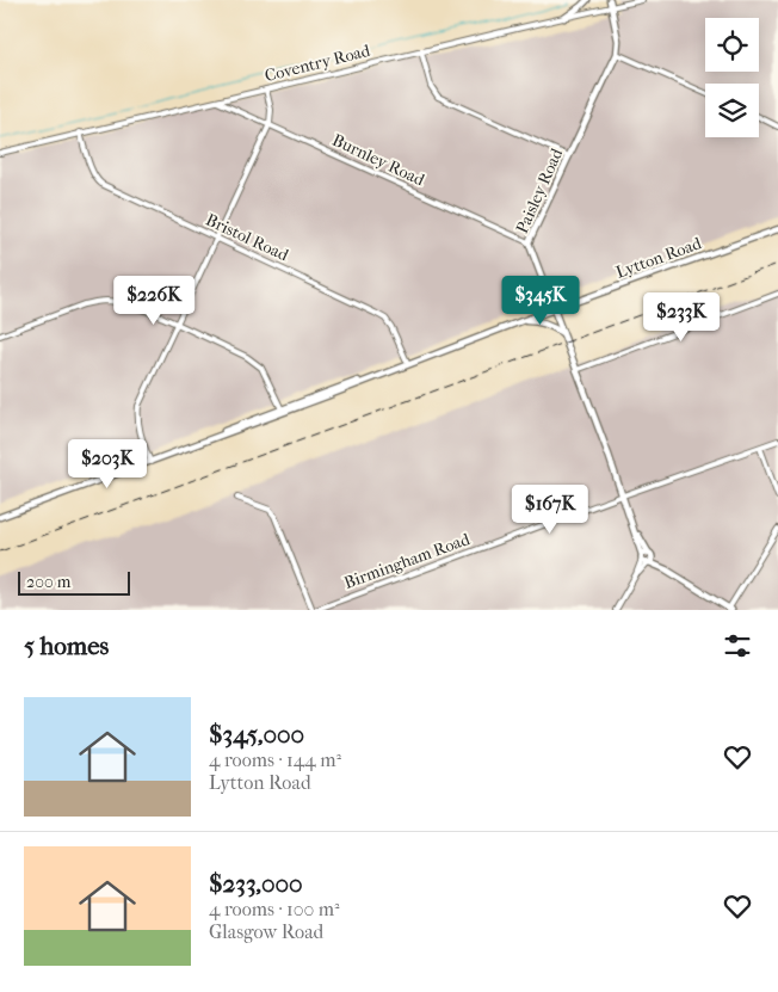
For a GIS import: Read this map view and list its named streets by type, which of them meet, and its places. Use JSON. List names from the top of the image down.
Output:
{
  "streets": {
    "main road": ["Paisley Road", "Lytton Road"],
    "street": [
      "Coventry Road",
      "Burnley Road",
      "Bristol Road",
      "Birmingham Road"
    ]
  },
  "crossings": [
    ["Coventry Road", "Burnley Road"],
    ["Coventry Road", "Paisley Road"],
    ["Coventry Road", "Bristol Road"],
    ["Burnley Road", "Paisley Road"],
    ["Paisley Road", "Lytton Road"],
    ["Paisley Road", "Birmingham Road"],
    ["Bristol Road", "Lytton Road"]
  ],
  "scale_bar": "200 m",
  "page": {
    "price": [
      "$226K",
      "$345K",
      "$233K",
      "$203K",
      "$167K"
    ],
    "scale": "200 m",
    "heading": "5 homes",
    "list": [
      {
        "name": "$345,000",
        "note": "4 rooms · 144 m² · Lytton Road"
      },
      {
        "name": "$233,000",
        "note": "4 rooms · 100 m² · Glasgow Road"
      }
    ]
  }
}
